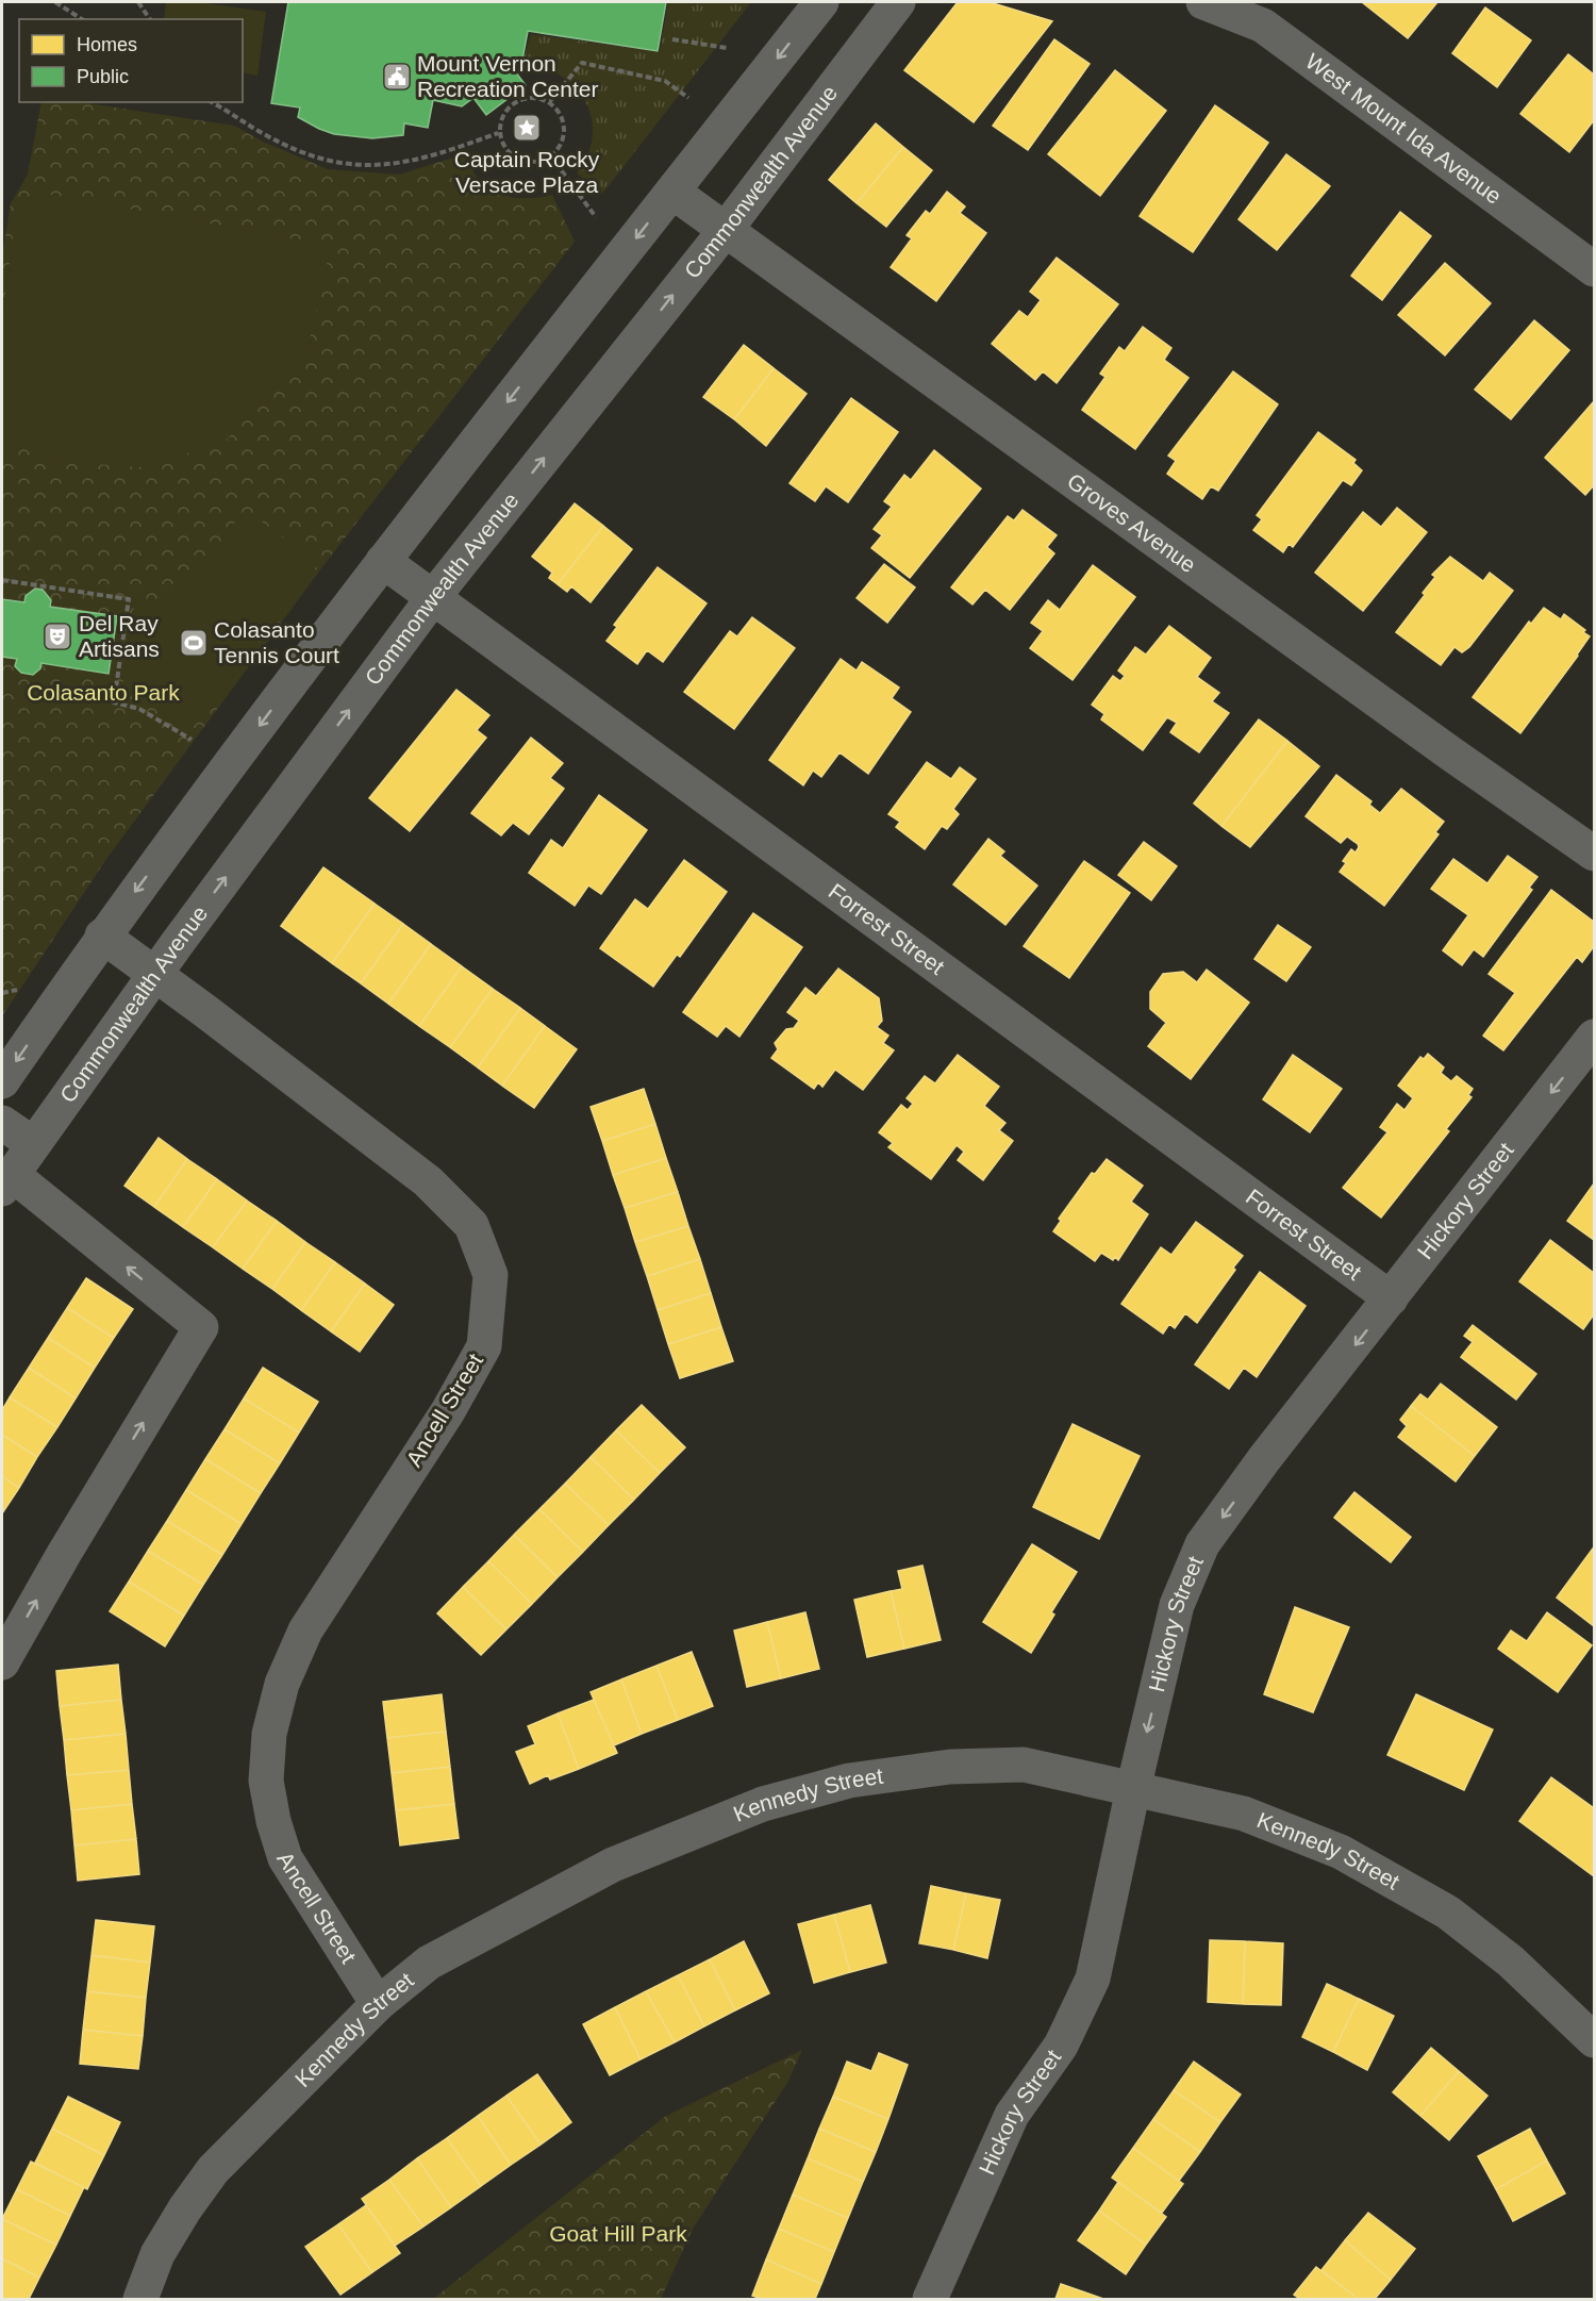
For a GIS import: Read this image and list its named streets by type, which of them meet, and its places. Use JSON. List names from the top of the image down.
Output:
{
  "streets": {
    "street": [
      "West Mount Ida Avenue",
      "Commonwealth Avenue",
      "Groves Avenue",
      "Forrest Street",
      "Hickory Street",
      "Ancell Street",
      "Kennedy Street"
    ]
  },
  "crossings": [
    ["Commonwealth Avenue", "Groves Avenue"],
    ["Commonwealth Avenue", "Forrest Street"],
    ["Commonwealth Avenue", "Ancell Street"],
    ["Forrest Street", "Hickory Street"],
    ["Hickory Street", "Kennedy Street"],
    ["Ancell Street", "Kennedy Street"]
  ],
  "one_way": ["Hickory Street"],
  "parks": ["Colasanto Park", "Goat Hill Park"],
  "places": {
    "public building": ["Mount Vernon Recreation Center"],
    "place": ["Captain Rocky Versace Plaza"],
    "theatre": ["Del Ray Artisans"],
    "sports": ["Colasanto Tennis Court"]
  },
  "legend": ["Homes", "Public"]
}
